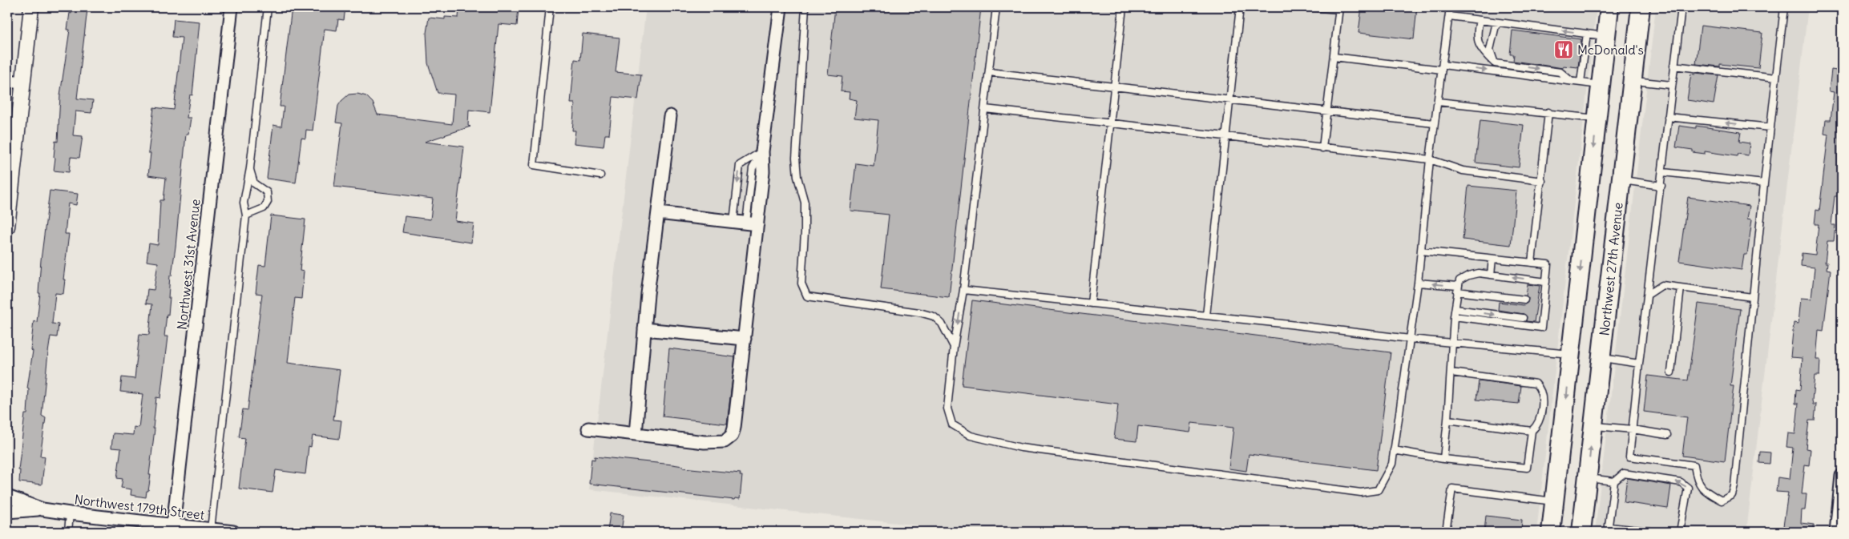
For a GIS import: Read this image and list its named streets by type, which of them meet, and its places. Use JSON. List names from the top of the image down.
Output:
{
  "streets": {
    "main road": ["Northwest 27th Avenue"],
    "street": ["Northwest 31st Avenue", "Northwest 179th Street"]
  },
  "crossings": [
    ["Northwest 31st Avenue", "Northwest 179th Street"]
  ],
  "places": {
    "restaurant": ["McDonald's"]
  }
}
